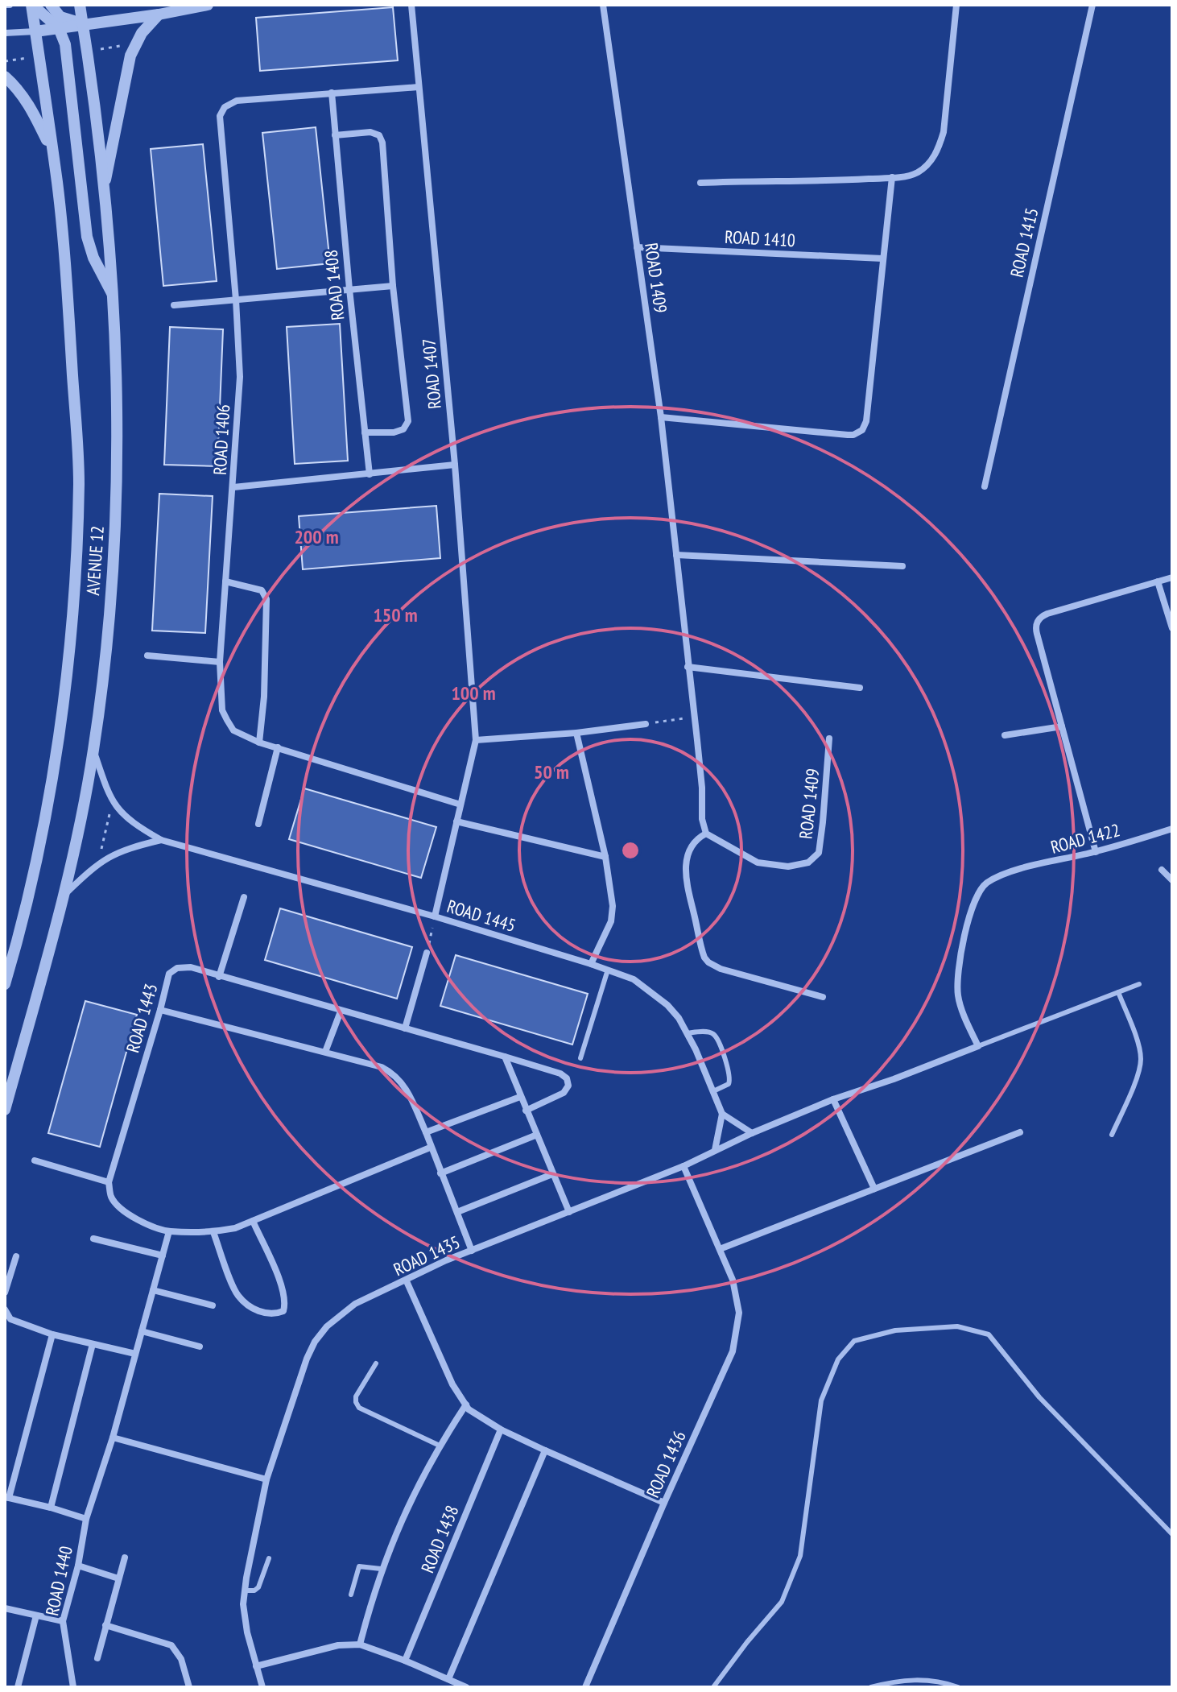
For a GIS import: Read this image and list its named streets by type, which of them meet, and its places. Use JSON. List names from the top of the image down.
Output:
{
  "streets": {
    "street": [
      "ROAD 1410",
      "ROAD 1415",
      "ROAD 1409",
      "ROAD 1408",
      "ROAD 1407",
      "ROAD 1406",
      "AVENUE 12",
      "ROAD 1422",
      "ROAD 1445",
      "ROAD 1443",
      "ROAD 1435",
      "ROAD 1436",
      "ROAD 1438",
      "ROAD 1440"
    ]
  },
  "crossings": [
    ["ROAD 1410", "ROAD 1409"],
    ["ROAD 1408", "ROAD 1406"],
    ["ROAD 1407", "ROAD 1406"],
    ["ROAD 1407", "ROAD 1445"],
    ["AVENUE 12", "ROAD 1445"],
    ["ROAD 1422", "ROAD 1435"],
    ["ROAD 1435", "ROAD 1436"]
  ],
  "rings": [
    "200 m",
    "150 m",
    "100 m",
    "50 m"
  ]
}
